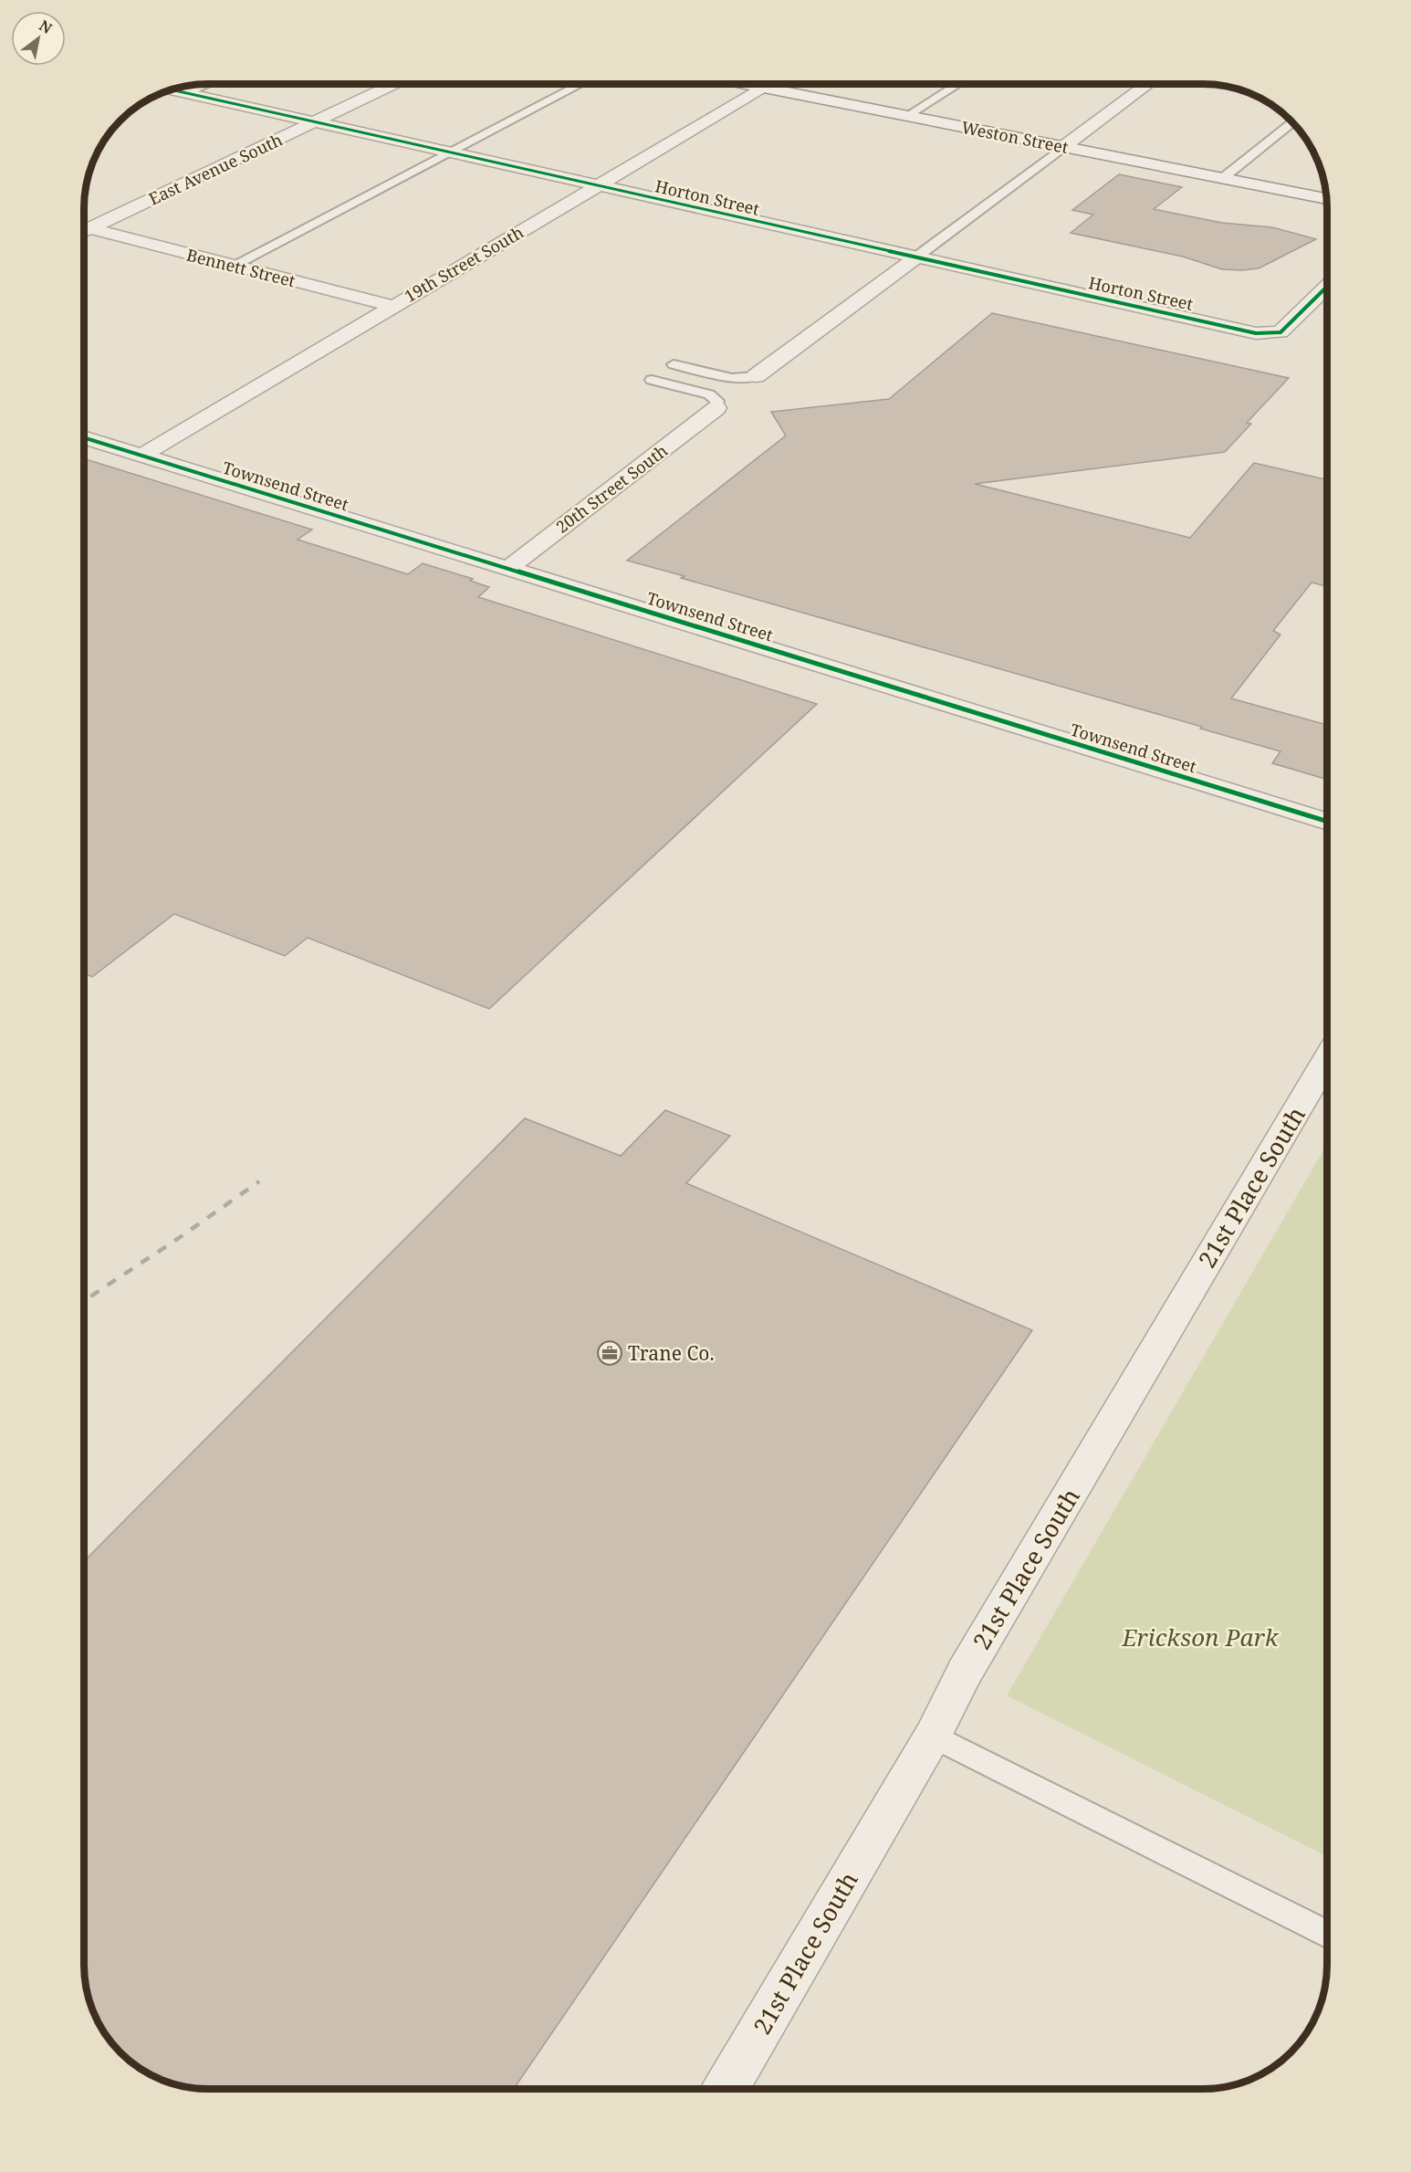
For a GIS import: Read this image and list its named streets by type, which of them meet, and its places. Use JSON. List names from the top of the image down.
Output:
{
  "streets": {
    "street": [
      "Weston Street",
      "East Avenue South",
      "Horton Street",
      "19th Street South",
      "Bennett Street",
      "Townsend Street",
      "20th Street South",
      "21st Place South"
    ]
  },
  "crossings": [
    ["Weston Street", "19th Street South"],
    ["East Avenue South", "Horton Street"],
    ["Horton Street", "19th Street South"],
    ["19th Street South", "Bennett Street"],
    ["19th Street South", "Townsend Street"],
    ["Townsend Street", "20th Street South"]
  ],
  "parks": ["Erickson Park"],
  "places": {
    "office": ["Trane Co."]
  },
  "north": "top right"
}
